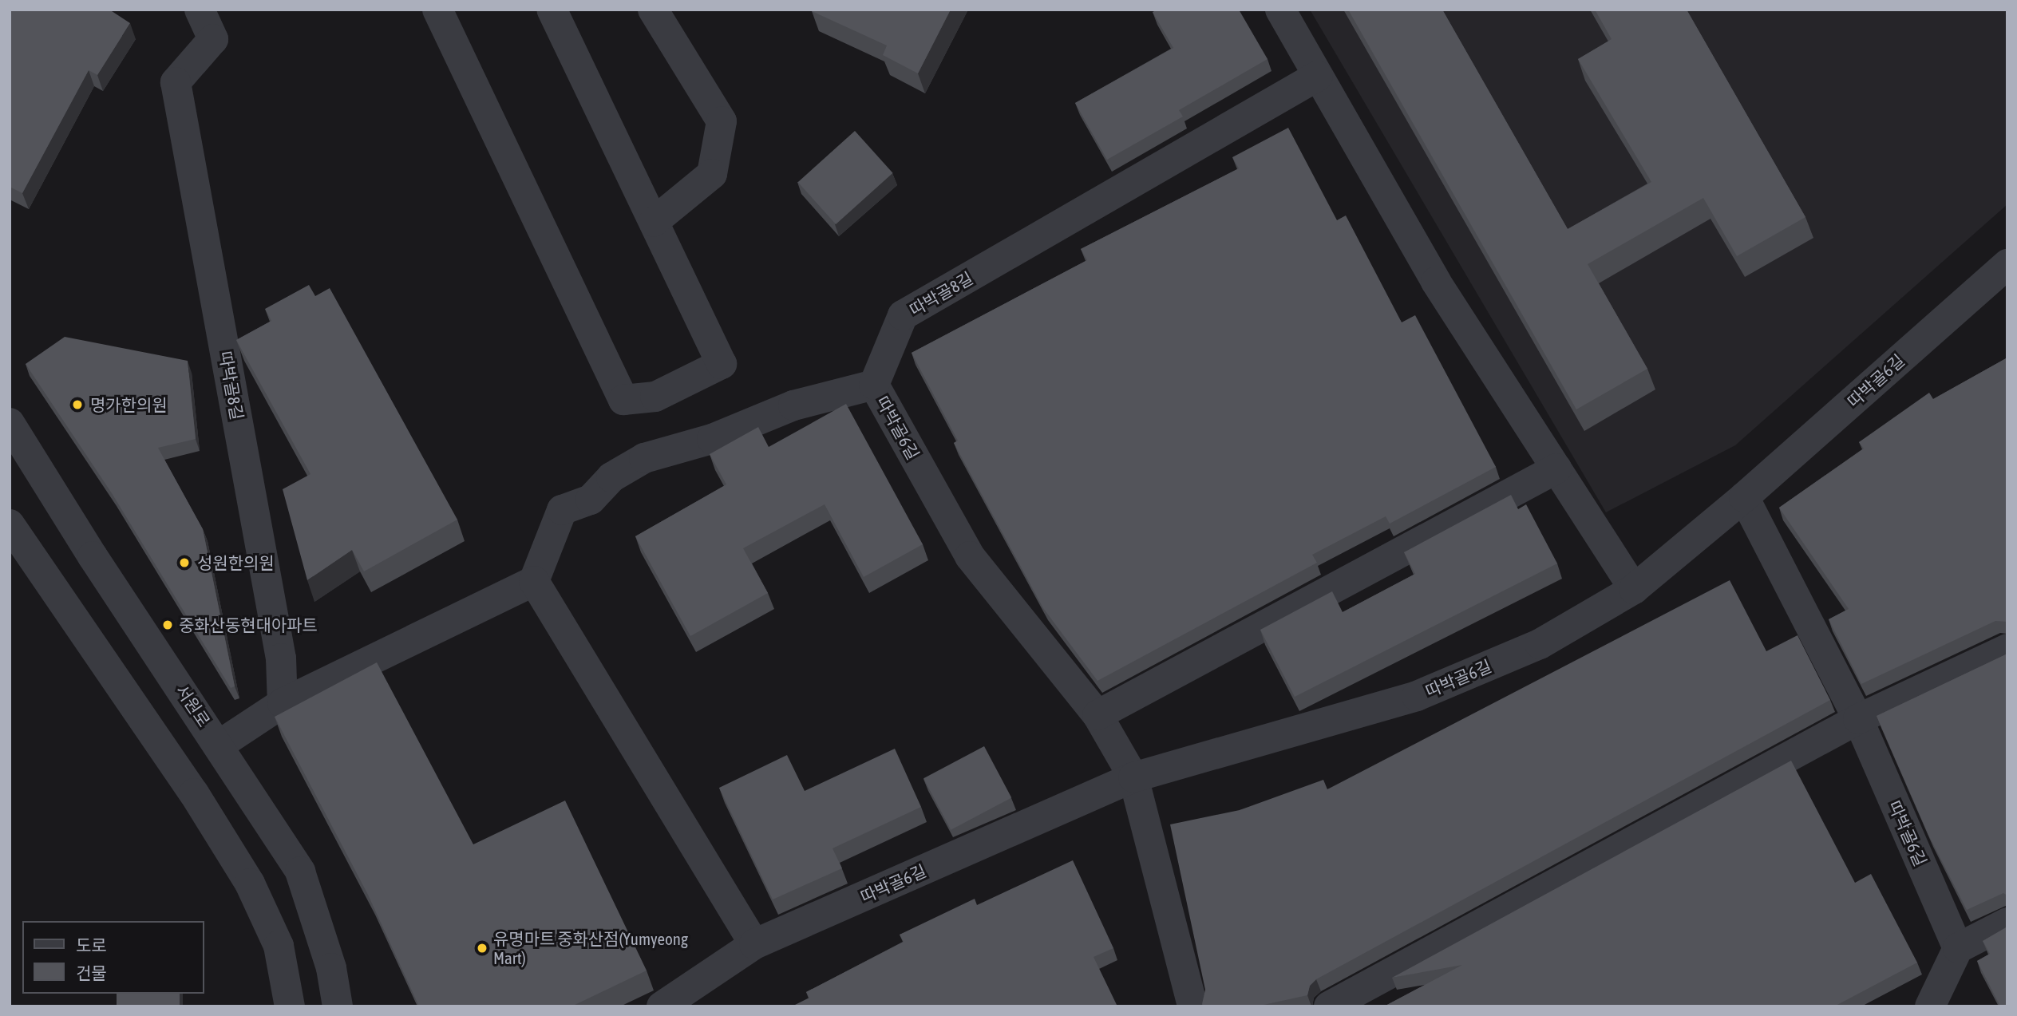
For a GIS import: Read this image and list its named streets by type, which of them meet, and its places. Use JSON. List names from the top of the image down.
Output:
{
  "streets": {
    "street": ["따박골8길", "따박골6길", "서원로"]
  },
  "crossings": [
    ["따박골8길", "따박골6길"]
  ],
  "places": [
    "명가한의원",
    "성원한의원",
    "중화산동현대아파트",
    "유명마트 중화산점(Yumyeong Mart)"
  ],
  "legend": ["도로", "건물"]
}
